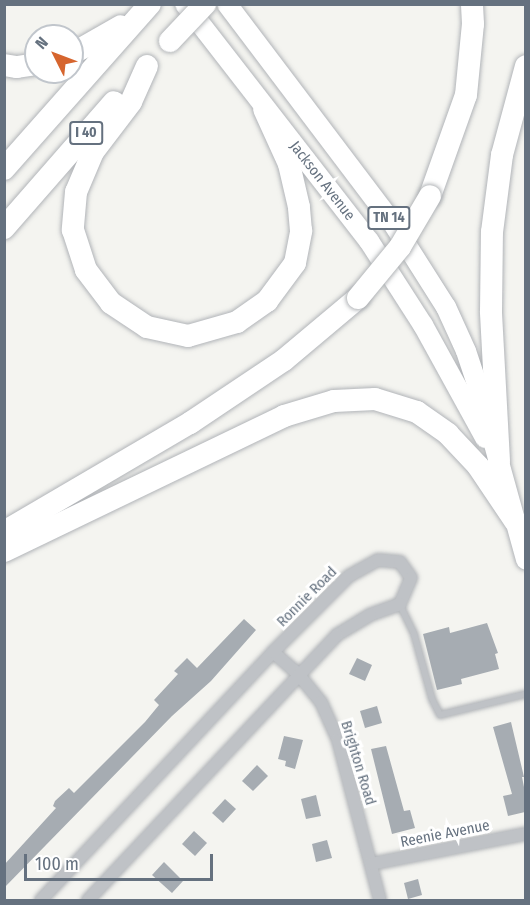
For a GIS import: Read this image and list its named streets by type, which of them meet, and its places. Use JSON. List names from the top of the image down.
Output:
{
  "streets": {
    "highway": ["I 40"],
    "main road": ["Jackson Avenue", "TN 14"],
    "street": ["Ronnie Road", "Brighton Road", "Reenie Avenue"]
  },
  "crossings": [
    ["Ronnie Road", "Brighton Road"],
    ["Brighton Road", "Reenie Avenue"]
  ],
  "scale_bar": "100 m",
  "north": "top left"
}
